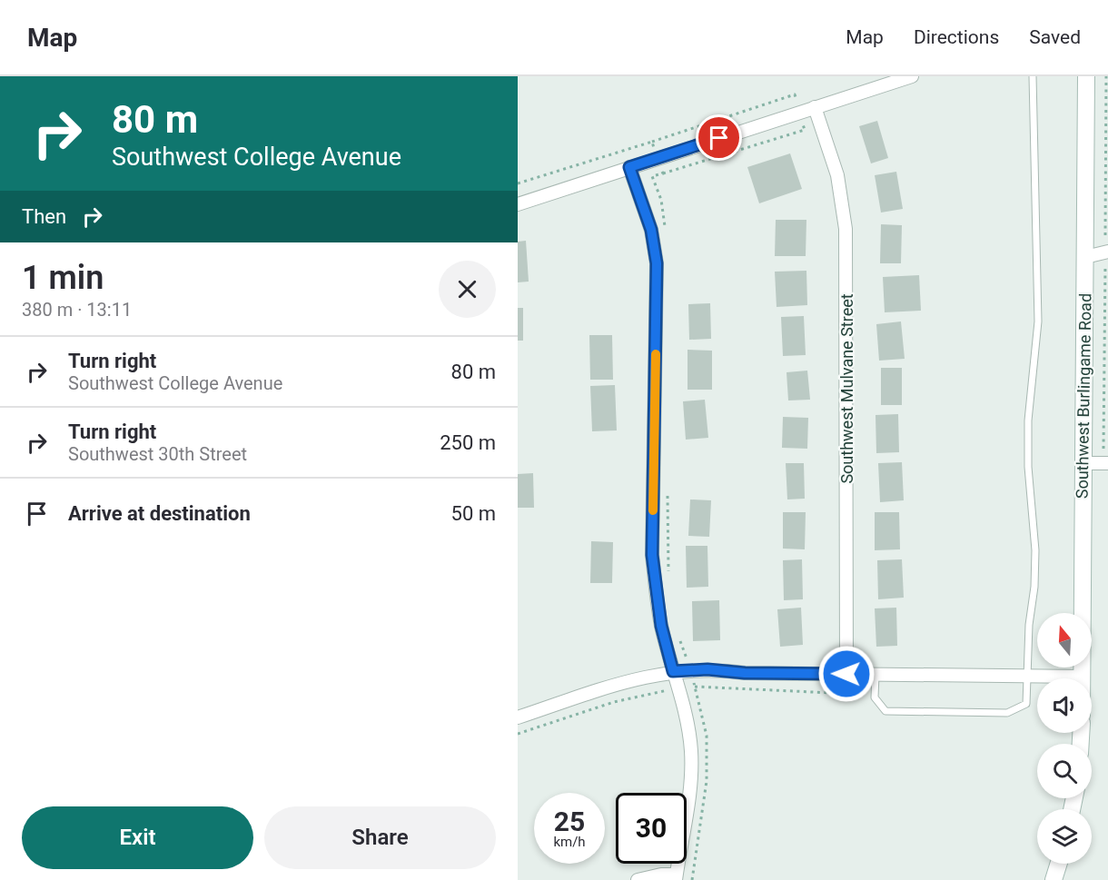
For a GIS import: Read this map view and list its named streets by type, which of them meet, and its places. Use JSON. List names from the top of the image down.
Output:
{
  "streets": {
    "main road": ["Southwest Burlingame Road"],
    "street": ["Southwest Mulvane Street"]
  },
  "north": "top",
  "page": {
    "header": "Map",
    "nav": ["Map", "Directions", "Saved"],
    "turn": ["80 m", "Southwest College Avenue"],
    "then": "Then",
    "heading": ["1 min", "380 m · 13:11"],
    "list": [
      {
        "name": "Turn right",
        "note": "Southwest College Avenue",
        "value": "80 m"
      },
      {
        "name": "Turn right",
        "note": "Southwest 30th Street",
        "value": "250 m"
      },
      {
        "name": "Arrive at destination",
        "value": "50 m"
      }
    ],
    "speed": "25 km/h",
    "limit": "30",
    "buttons": ["Exit", "Share"]
  }
}
